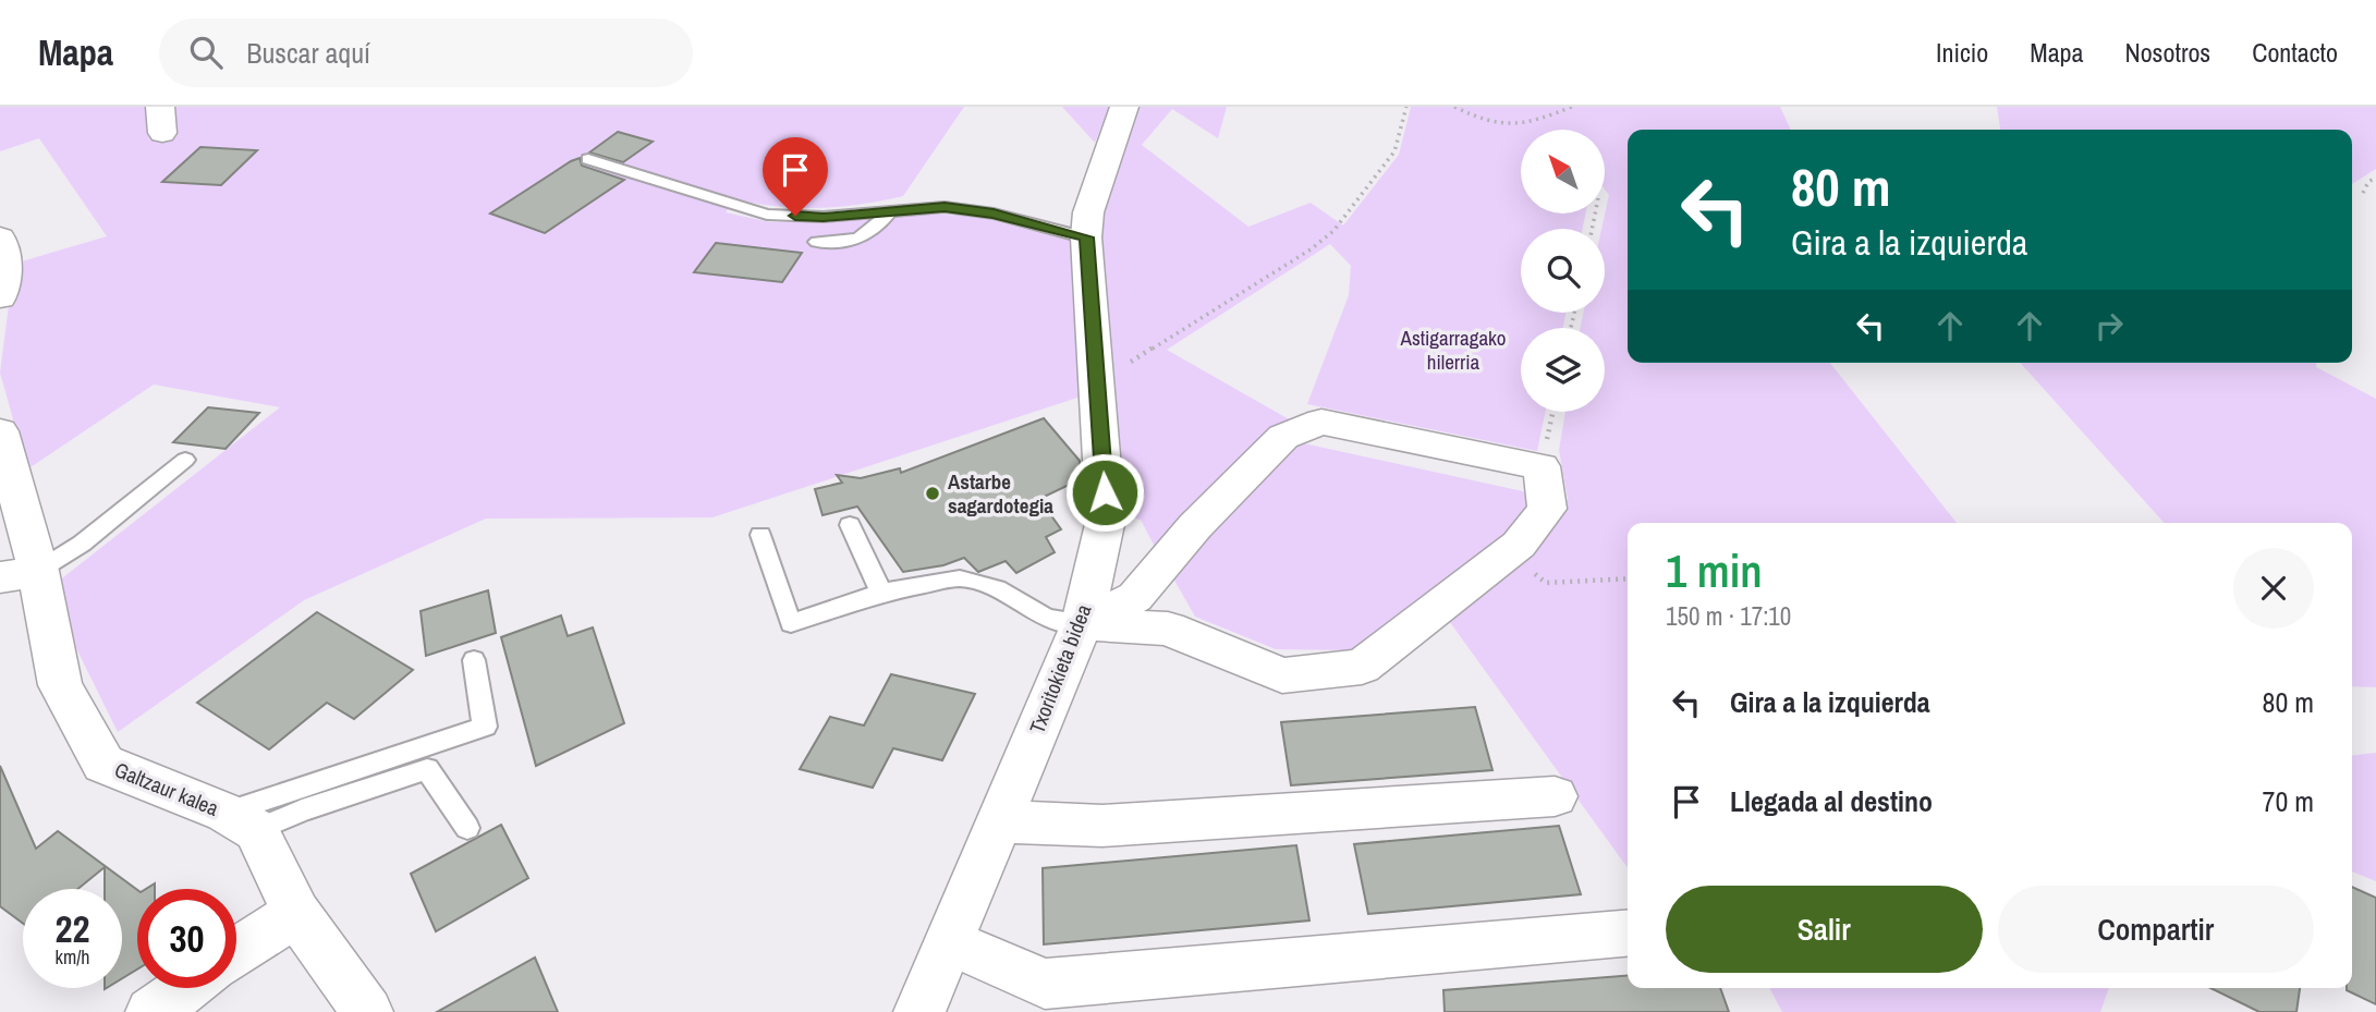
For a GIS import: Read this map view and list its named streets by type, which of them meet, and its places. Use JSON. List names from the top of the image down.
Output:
{
  "streets": {
    "street": ["Txoritokieta bidea", "Galtzaur kalea"]
  },
  "parks": ["Astigarragako hilerria"],
  "places": ["Astarbe sagardotegia"],
  "north": "top left",
  "page": {
    "header": "Mapa",
    "search": "Buscar aquí",
    "nav": [
      "Inicio",
      "Mapa",
      "Nosotros",
      "Contacto"
    ],
    "turn": ["80 m", "Gira a la izquierda"],
    "heading": ["1 min", "150 m · 17:10"],
    "list": [
      {
        "name": "Gira a la izquierda",
        "value": "80 m"
      },
      {
        "name": "Llegada al destino",
        "value": "70 m"
      }
    ],
    "buttons": ["Salir", "Compartir"],
    "speed": "22 km/h",
    "limit": "30"
  }
}
